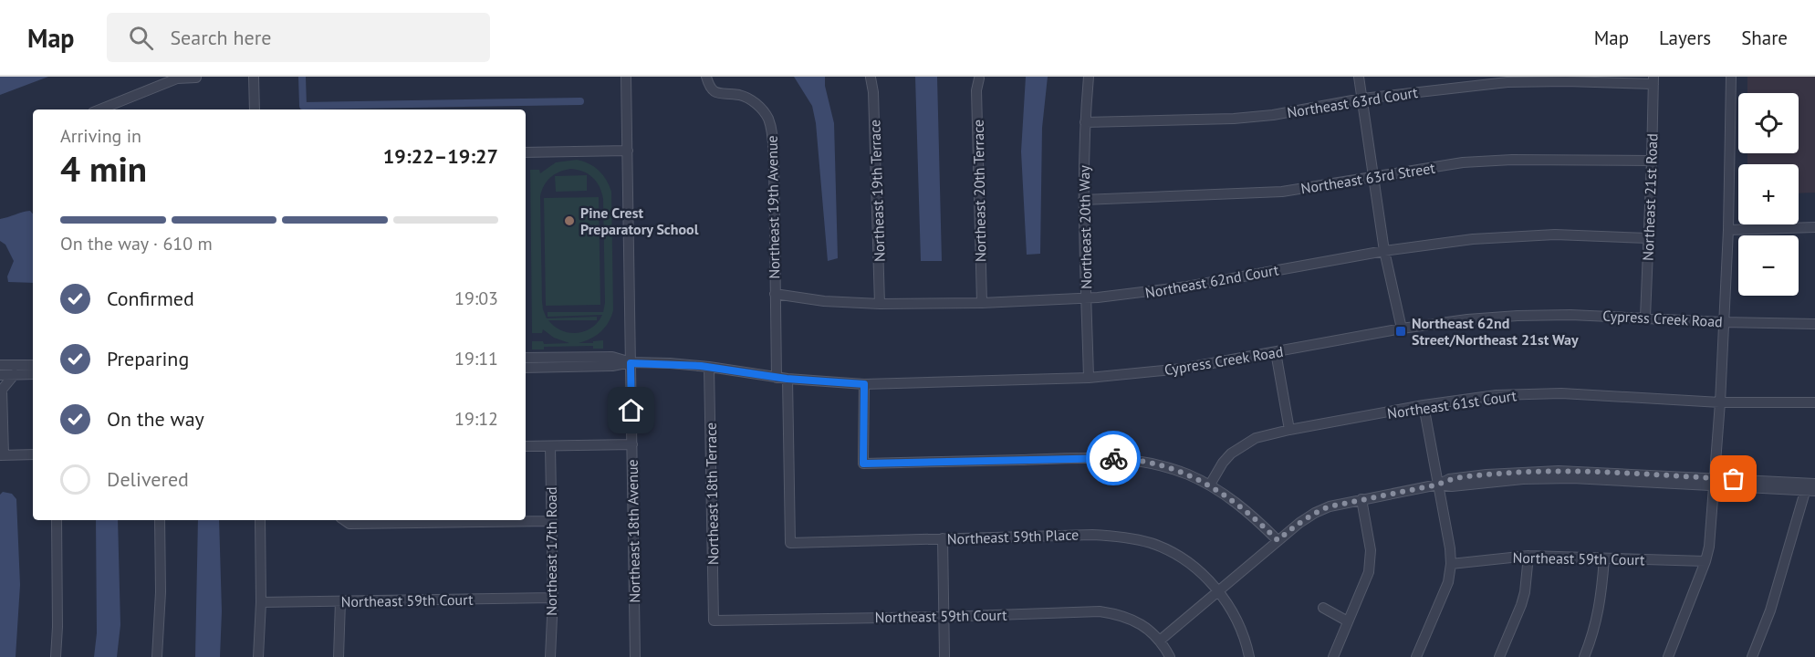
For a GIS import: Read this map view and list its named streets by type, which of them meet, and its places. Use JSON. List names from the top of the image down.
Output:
{
  "streets": {
    "street": [
      "Northeast 63rd Court",
      "Northeast 63rd Street",
      "Northeast 19th Terrace",
      "Northeast 20th Terrace",
      "Northeast 21st Road",
      "Northeast 19th Avenue",
      "Northeast 20th Way",
      "Northeast 62nd Court",
      "Cypress Creek Road",
      "Northeast 61st Court",
      "Northeast 18th Terrace",
      "Northeast 18th Avenue",
      "Northeast 59th Place",
      "Northeast 17th Road",
      "Northeast 59th Court"
    ]
  },
  "crossings": [
    ["Northeast 63rd Court", "Northeast 21st Road"],
    ["Northeast 63rd Court", "Northeast 20th Way"],
    ["Northeast 63rd Street", "Northeast 21st Road"],
    ["Northeast 63rd Street", "Northeast 20th Way"],
    ["Northeast 19th Terrace", "Northeast 62nd Court"],
    ["Northeast 20th Terrace", "Northeast 62nd Court"],
    ["Northeast 21st Road", "Northeast 62nd Court"],
    ["Northeast 21st Road", "Cypress Creek Road"],
    ["Northeast 19th Avenue", "Northeast 62nd Court"],
    ["Northeast 19th Avenue", "Cypress Creek Road"],
    ["Northeast 19th Avenue", "Northeast 59th Place"],
    ["Northeast 20th Way", "Northeast 62nd Court"],
    ["Northeast 20th Way", "Cypress Creek Road"],
    ["Cypress Creek Road", "Northeast 18th Terrace"],
    ["Cypress Creek Road", "Northeast 18th Avenue"],
    ["Northeast 18th Terrace", "Northeast 59th Court"],
    ["Northeast 17th Road", "Northeast 59th Court"]
  ],
  "places": {
    "other": ["Pine Crest Preparatory School"],
    "transit": ["Northeast 62nd Street/Northeast 21st Way"]
  },
  "page": {
    "header": "Map",
    "search": "Search here",
    "nav": ["Map", "Layers", "Share"],
    "map_buttons": ["+", "−"],
    "heading": ["4 min", "Arriving in", "19:22–19:27"],
    "bar": "On the way · 610 m",
    "list": [
      ["Confirmed", "19:03"],
      ["Preparing", "19:11"],
      ["On the way", "19:12"],
      "Delivered"
    ]
  }
}
